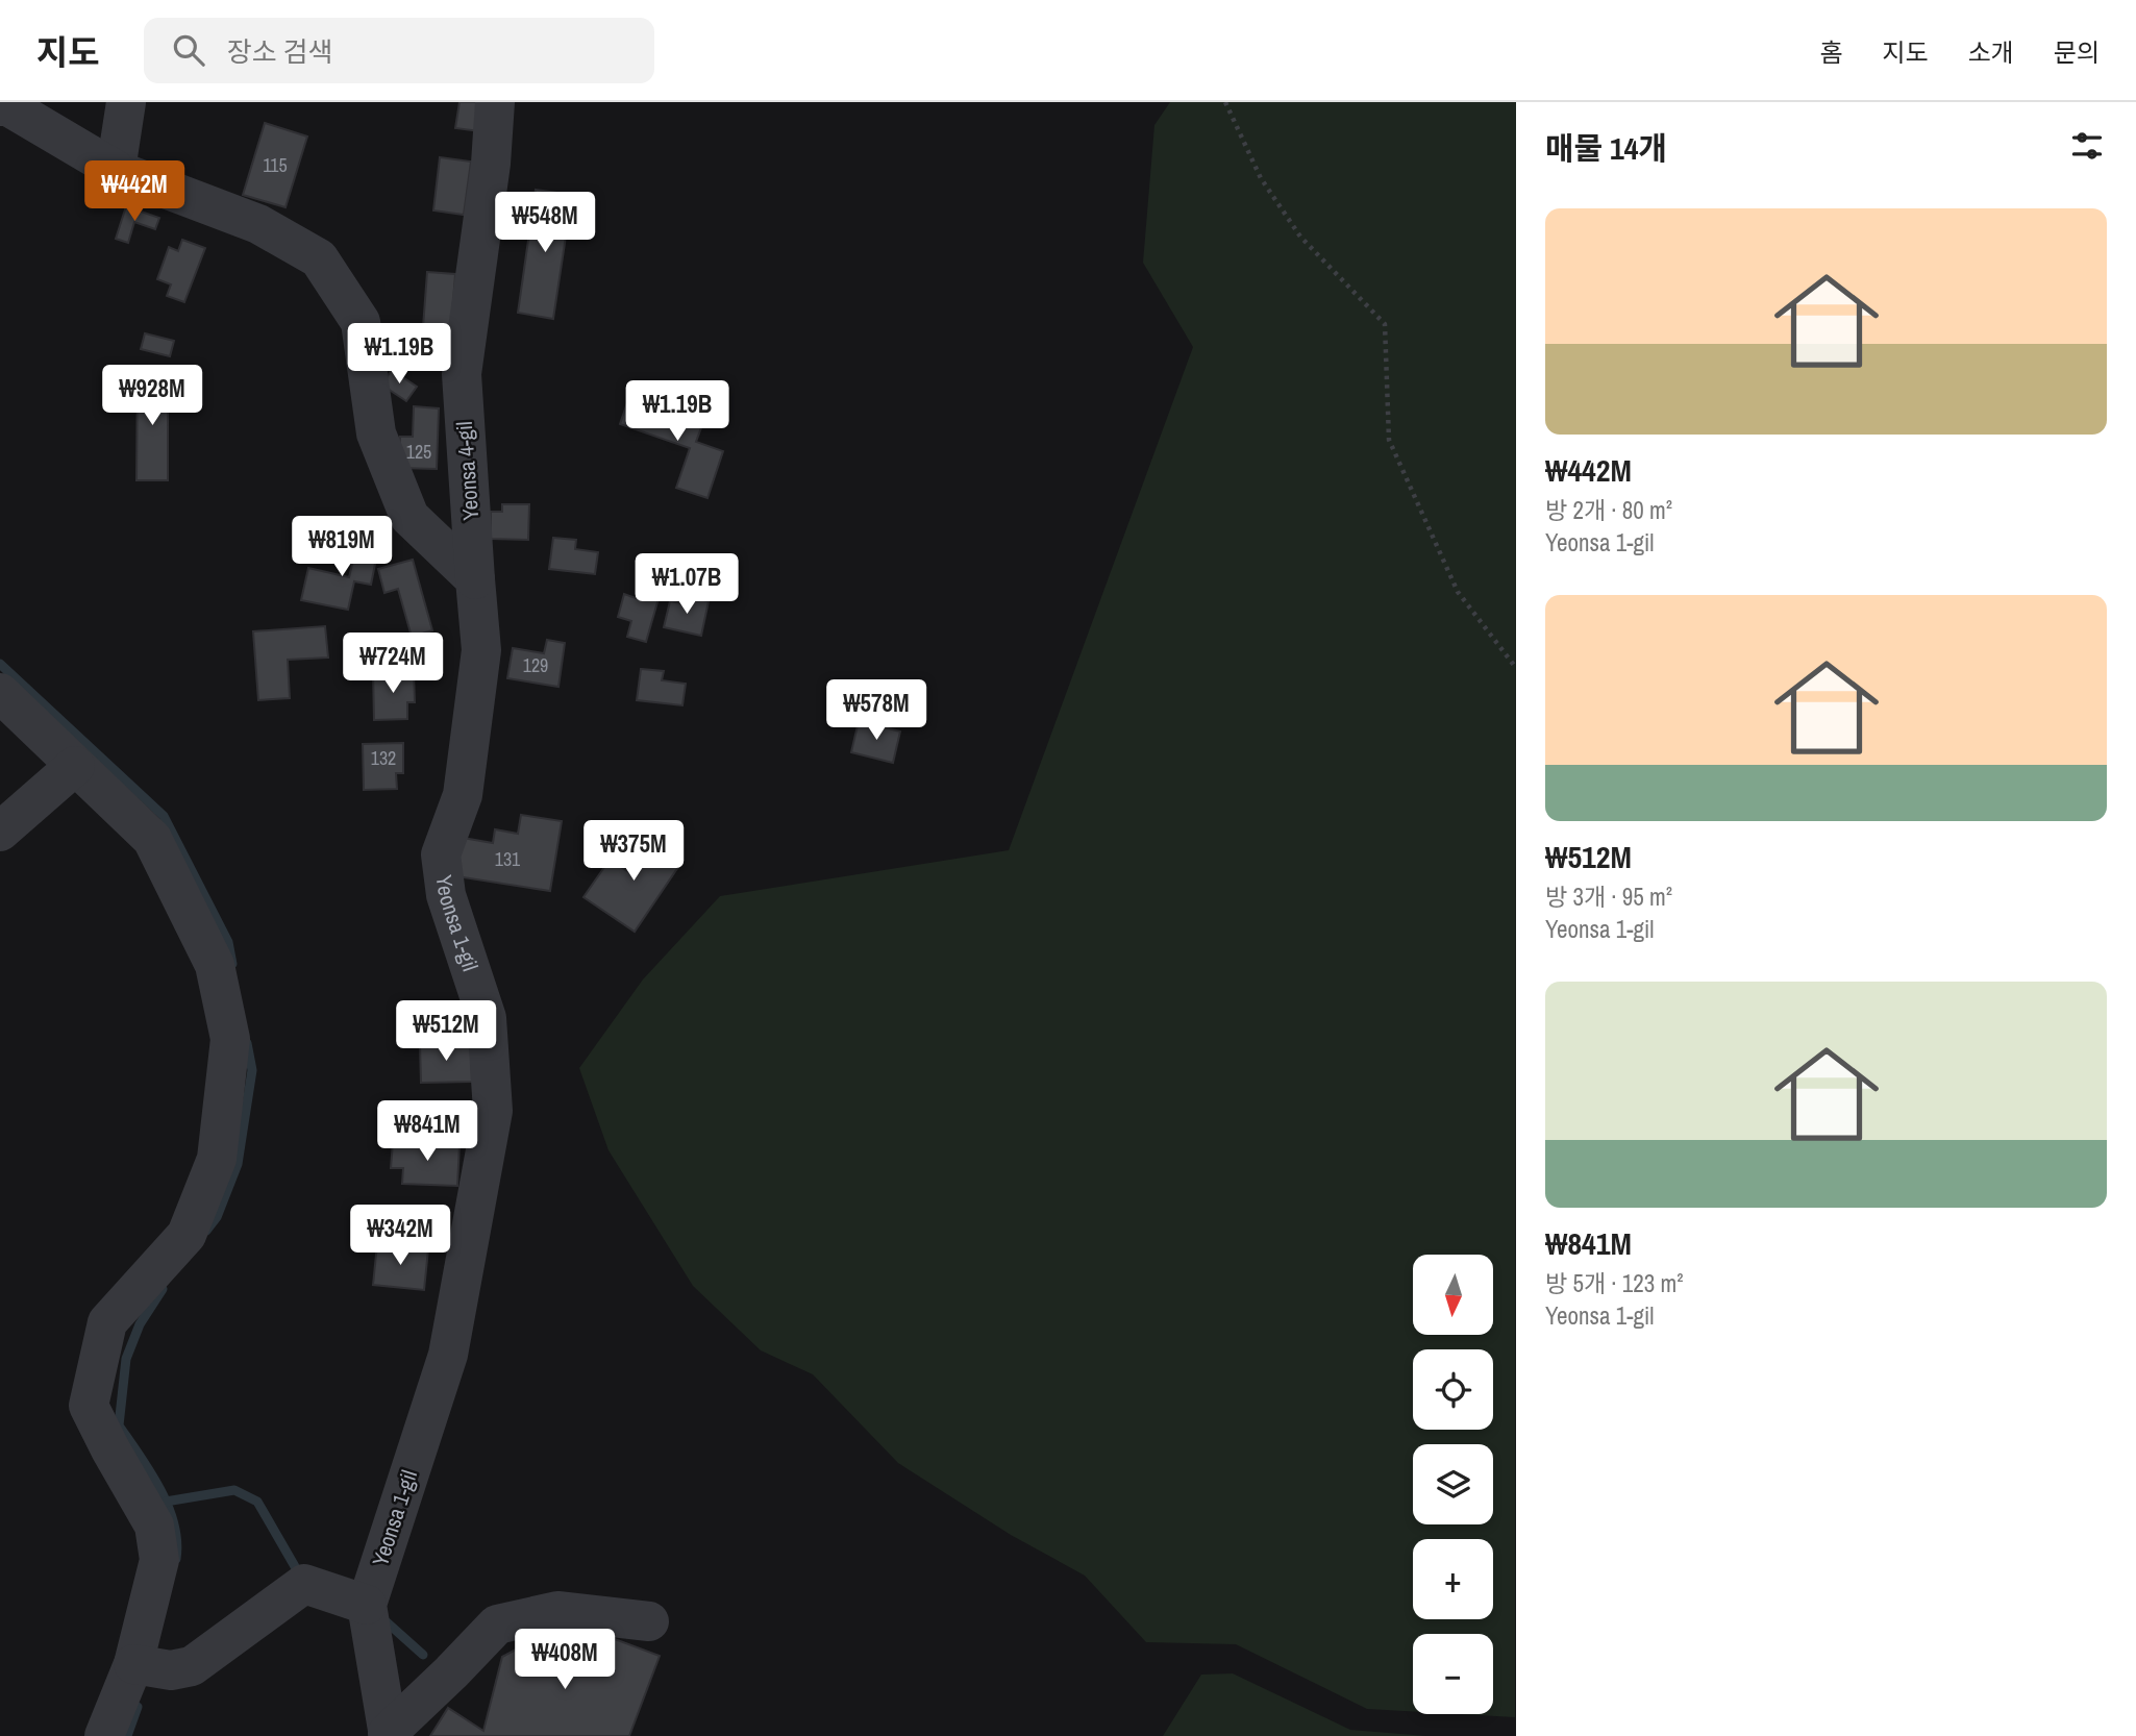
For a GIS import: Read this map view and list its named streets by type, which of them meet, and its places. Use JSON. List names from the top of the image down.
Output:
{
  "streets": {
    "street": ["Yeonsa 4-gil", "Yeonsa 1-gil"]
  },
  "crossings": [
    ["Yeonsa 4-gil", "Yeonsa 1-gil"]
  ],
  "house_numbers": [
    "115",
    "125",
    "129",
    "132",
    "131"
  ],
  "north": "bottom",
  "page": {
    "header": "지도",
    "search": "장소 검색",
    "nav": [
      "홈",
      "지도",
      "소개",
      "문의"
    ],
    "heading": "매물 14개",
    "price": [
      "₩442M",
      "₩548M",
      "₩1.19B",
      "₩928M",
      "₩1.19B",
      "₩819M",
      "₩1.07B",
      "₩724M",
      "₩578M",
      "₩375M",
      "₩512M",
      "₩841M",
      "₩342M",
      "₩408M"
    ],
    "list": [
      {
        "name": "₩442M",
        "note": "방 2개 · 80 m² · Yeonsa 1-gil"
      },
      {
        "name": "₩512M",
        "note": "방 3개 · 95 m² · Yeonsa 1-gil"
      },
      {
        "name": "₩841M",
        "note": "방 5개 · 123 m² · Yeonsa 1-gil"
      }
    ],
    "map_buttons": ["+", "−"]
  }
}
